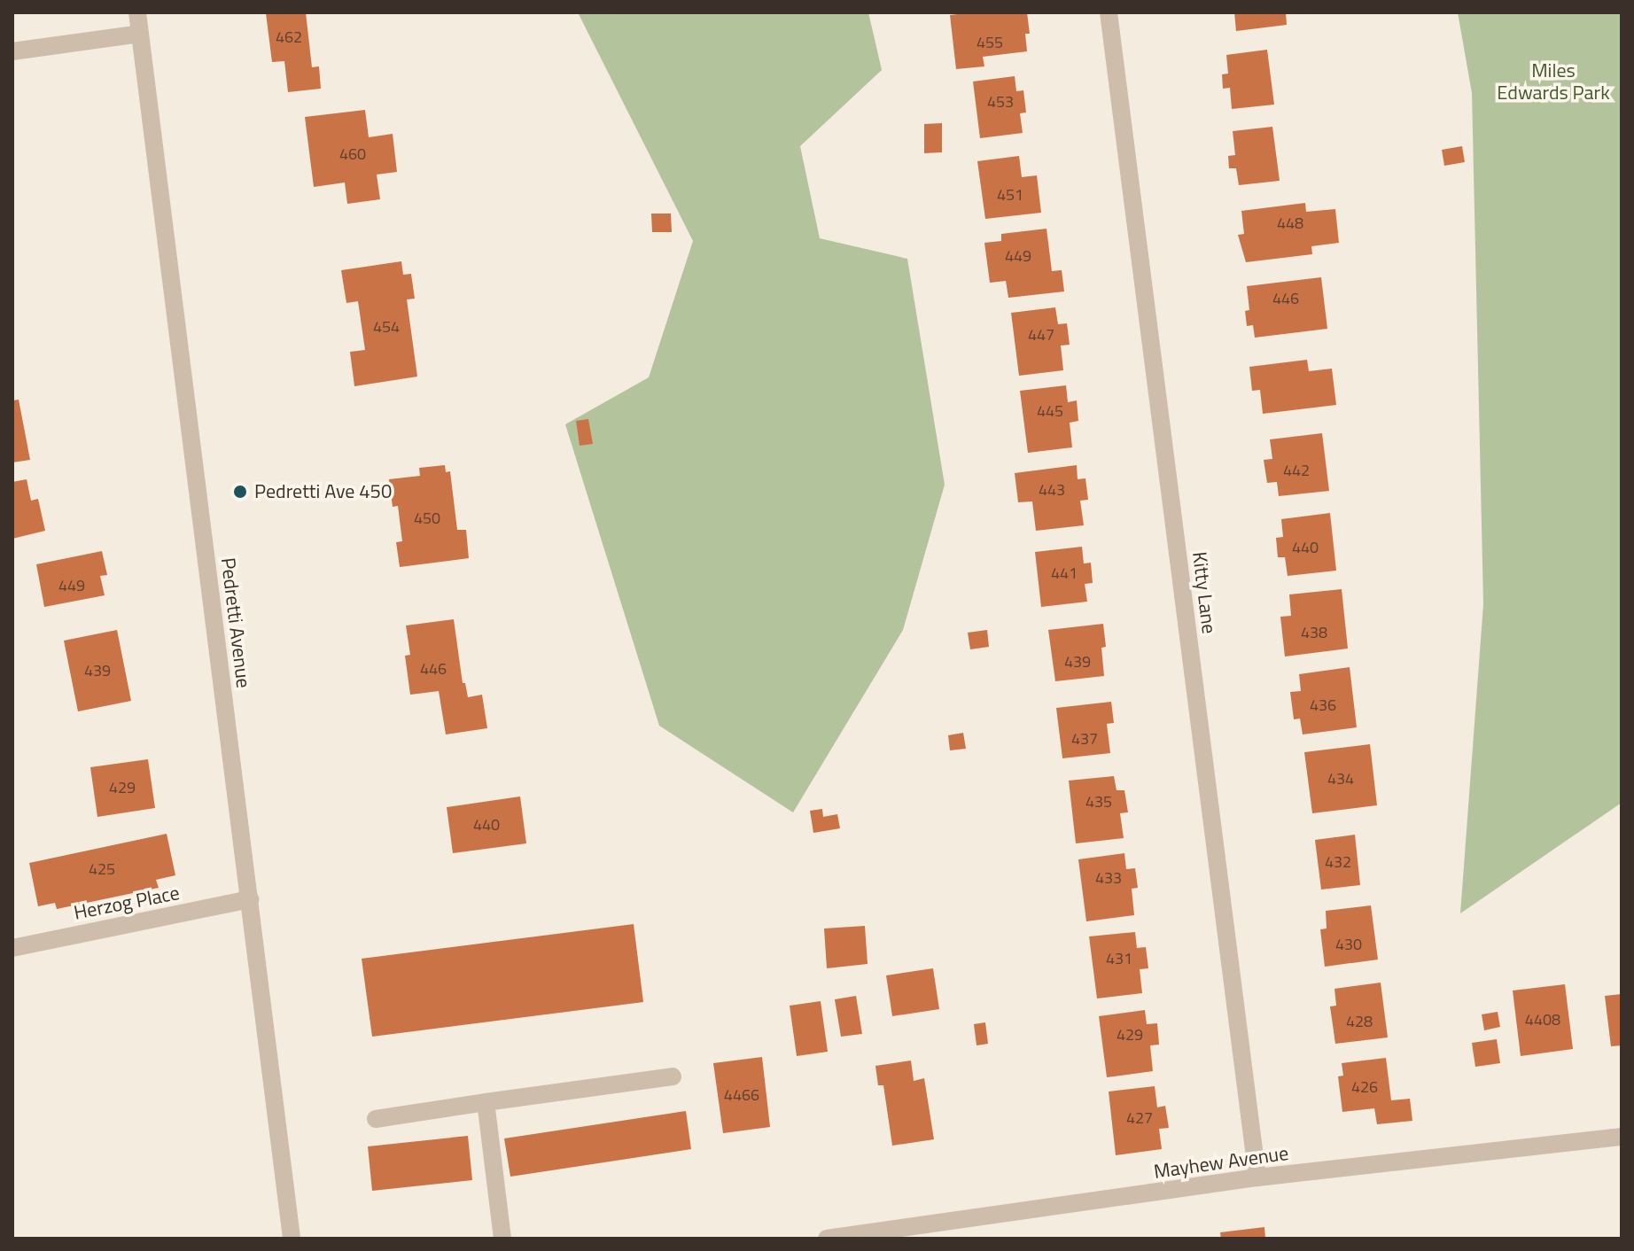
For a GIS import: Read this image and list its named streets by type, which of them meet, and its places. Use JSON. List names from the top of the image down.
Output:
{
  "streets": {
    "street": [
      "Kitty Lane",
      "Pedretti Avenue",
      "Herzog Place",
      "Mayhew Avenue"
    ]
  },
  "crossings": [
    ["Kitty Lane", "Mayhew Avenue"],
    ["Pedretti Avenue", "Herzog Place"]
  ],
  "parks": ["Miles Edwards Park"],
  "places": ["Pedretti Ave 450"],
  "house_numbers": [
    "462",
    "455",
    "453",
    "460",
    "451",
    "448",
    "449",
    "446",
    "454",
    "447",
    "445",
    "442",
    "443",
    "450",
    "440",
    "441",
    "449",
    "438",
    "439",
    "446",
    "439",
    "436",
    "437",
    "434",
    "429",
    "435",
    "440",
    "432",
    "425",
    "433",
    "430",
    "431",
    "4408",
    "428",
    "429",
    "426",
    "4466",
    "427"
  ]
}
